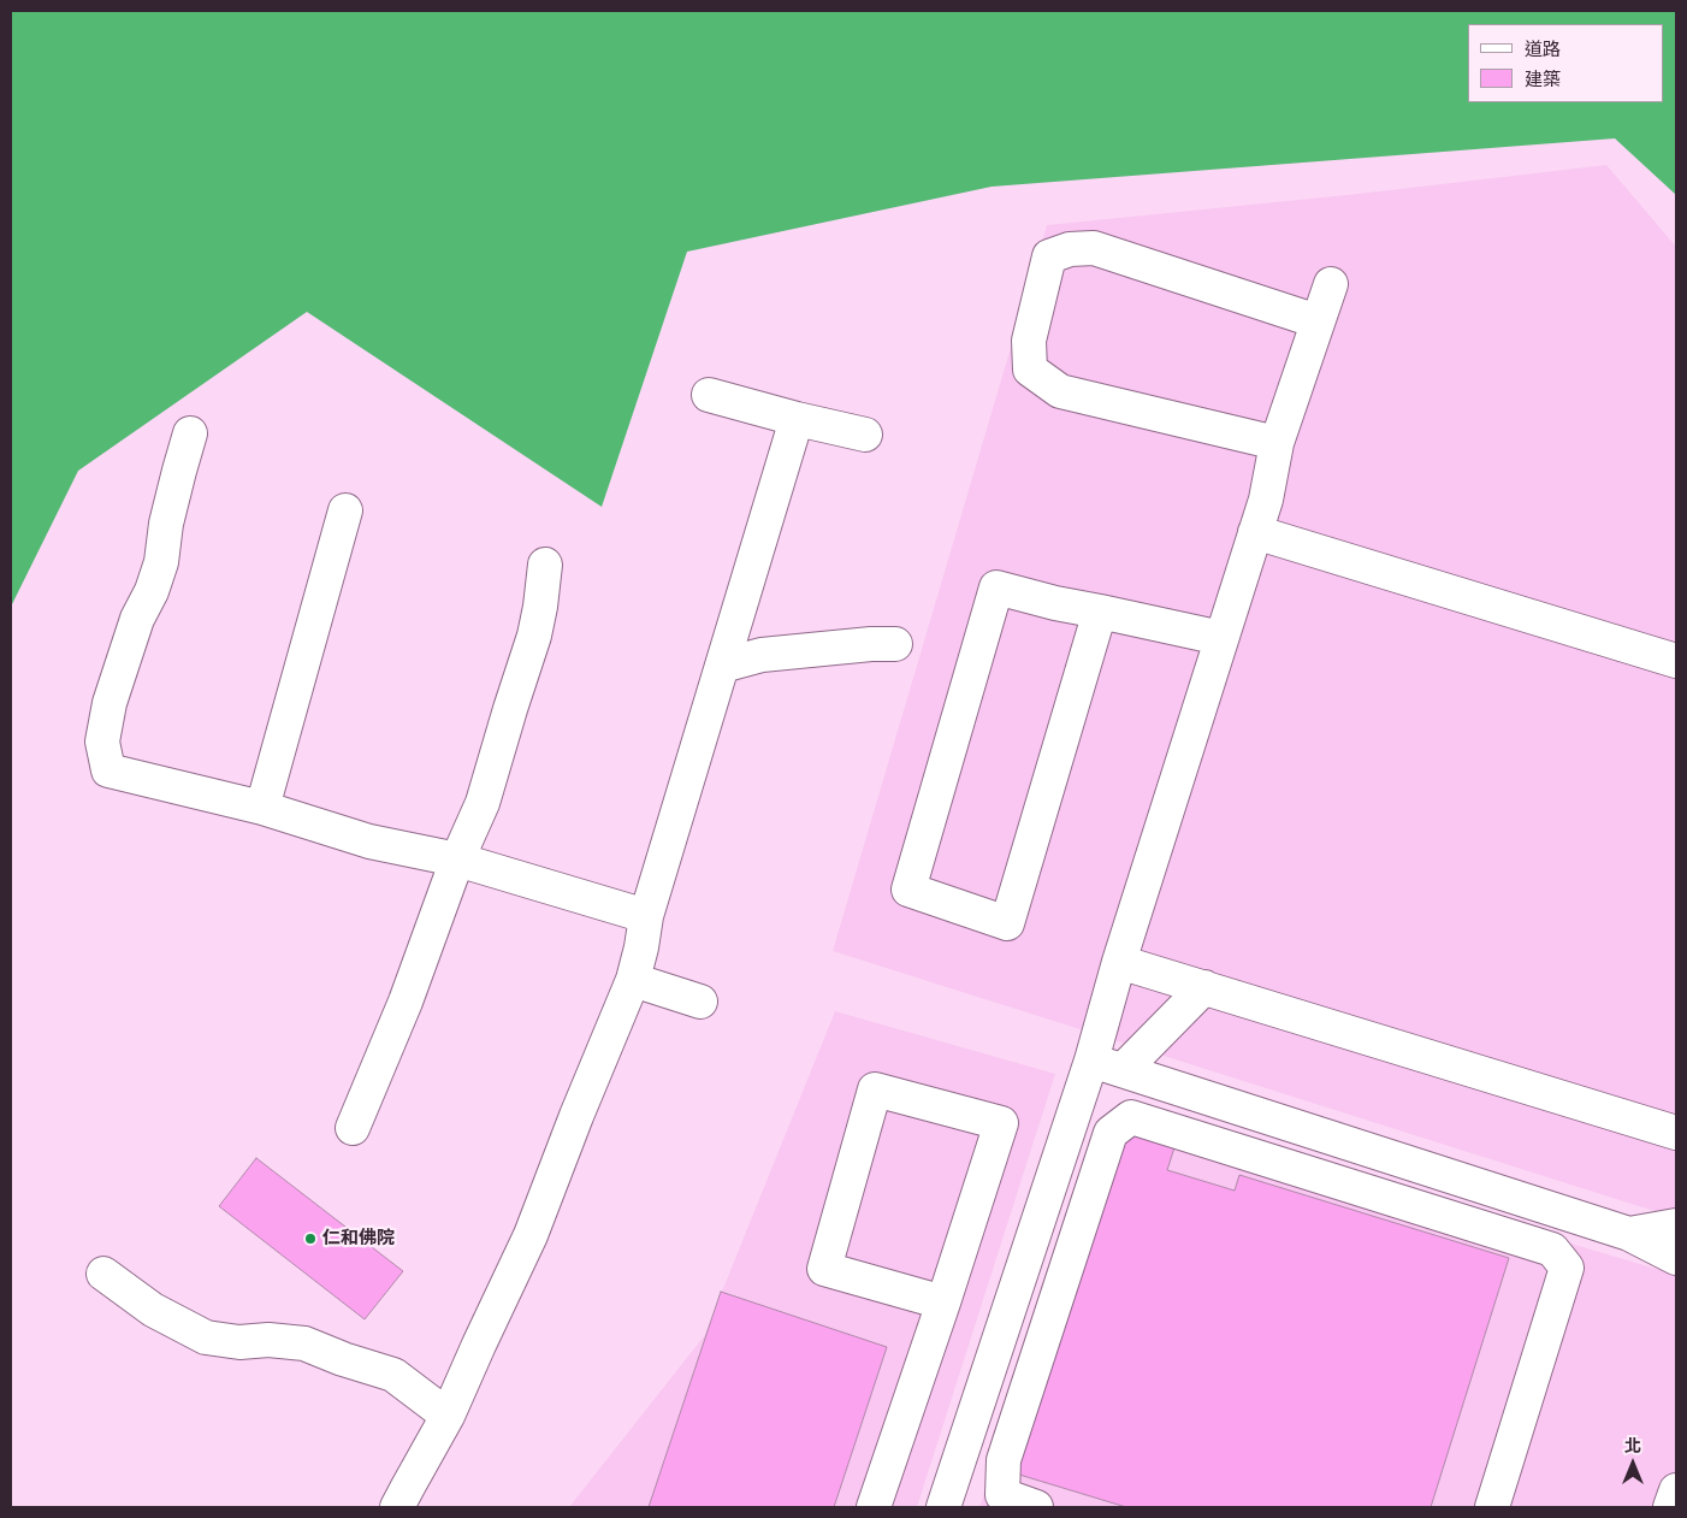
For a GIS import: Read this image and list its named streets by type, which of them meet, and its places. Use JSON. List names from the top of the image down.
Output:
{
  "places": ["仁和佛院"],
  "legend": ["道路", "建築"],
  "north": "top"
}
